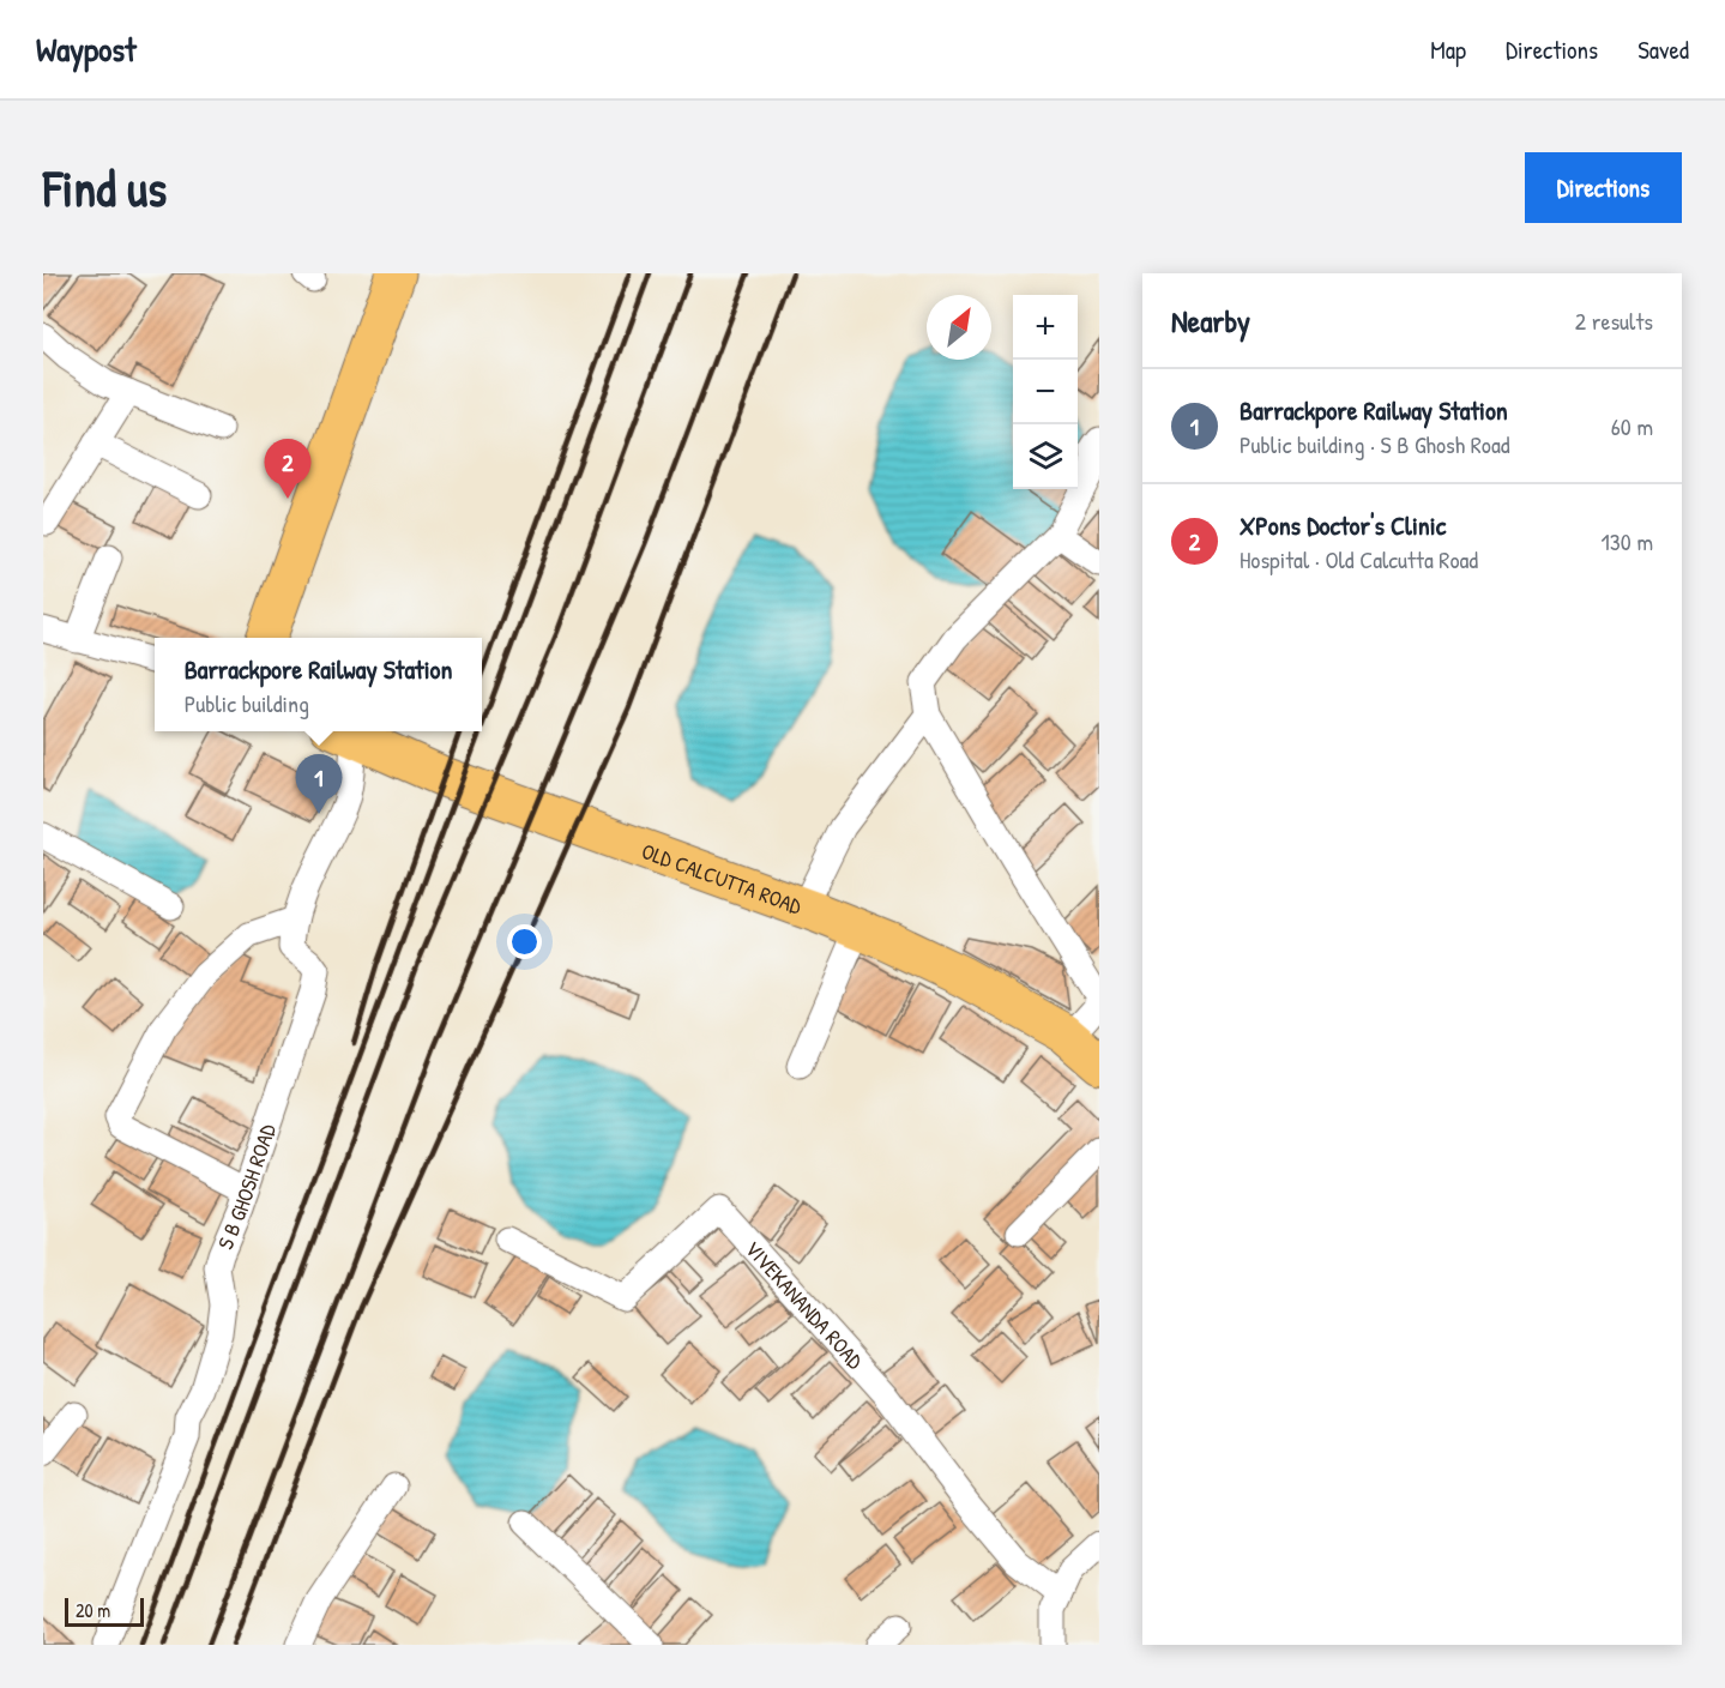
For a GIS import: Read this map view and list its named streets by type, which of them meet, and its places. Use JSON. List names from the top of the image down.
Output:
{
  "streets": {
    "main road": ["OLD CALCUTTA ROAD"],
    "street": ["S B GHOSH ROAD", "VIVEKANANDA ROAD"]
  },
  "crossings": [
    ["OLD CALCUTTA ROAD", "S B GHOSH ROAD"]
  ],
  "scale_bar": "20 m",
  "north": "top right",
  "page": {
    "header": "Waypost",
    "nav": ["Map", "Directions", "Saved"],
    "buttons": "Directions",
    "title": "Find us",
    "heading": ["Nearby", "2 results"],
    "map_buttons": ["+", "−"],
    "list": [
      {
        "mark": "1",
        "name": "Barrackpore Railway Station",
        "note": "Public building · S B Ghosh Road",
        "value": "60 m"
      },
      {
        "mark": "2",
        "name": "XPons Doctor's Clinic",
        "note": "Hospital · Old Calcutta Road",
        "value": "130 m"
      }
    ],
    "pins": ["2", "1"],
    "popup": ["Barrackpore Railway Station", "Public building"],
    "scale": "20 m"
  }
}
